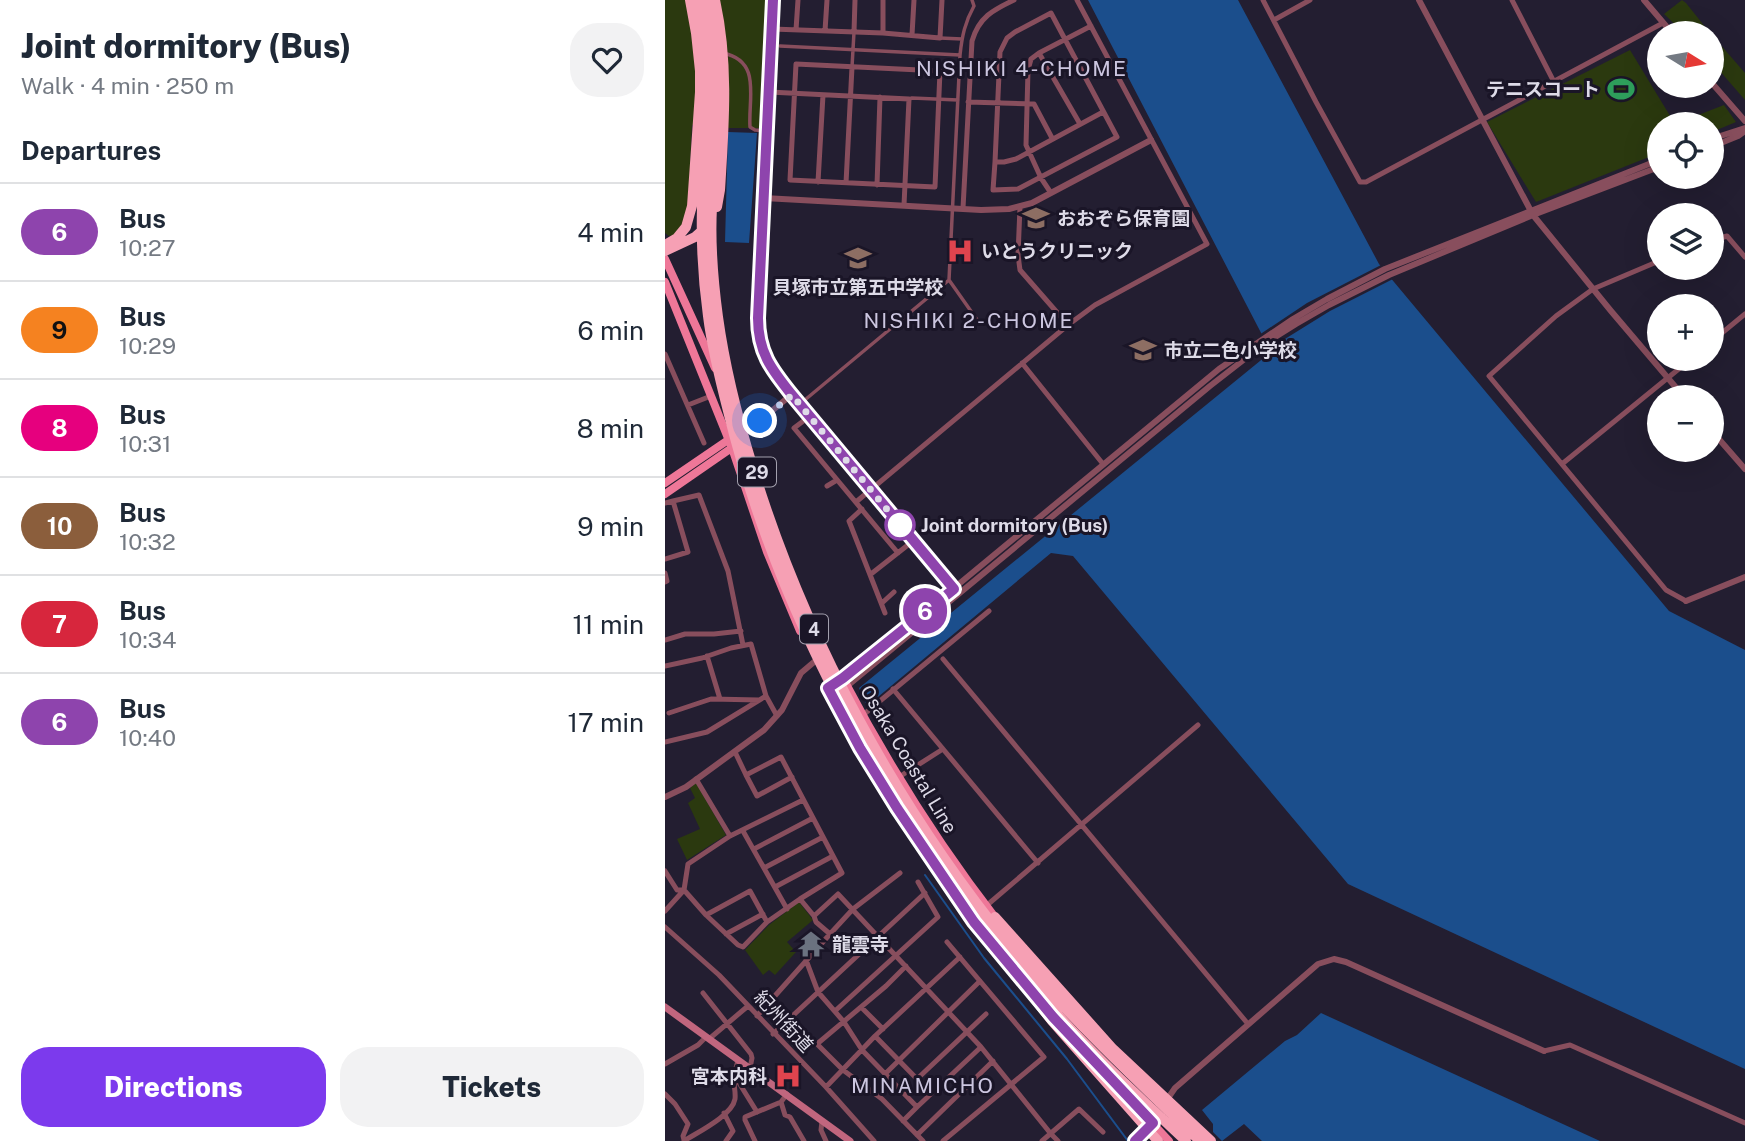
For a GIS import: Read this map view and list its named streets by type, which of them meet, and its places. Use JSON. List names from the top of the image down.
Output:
{
  "streets": {
    "highway": ["4"],
    "main road": ["29", "Osaka Coastal Line"],
    "street": ["紀州街道"]
  },
  "crossings": [
    ["4", "Osaka Coastal Line"]
  ],
  "districts": ["NISHIKI 4-CHOME", "NISHIKI 2-CHOME", "MINAMICHO"],
  "places": {
    "sports": ["テニスコート"],
    "school or university": ["おおぞら保育園", "貝塚市立第五中学校", "市立二色小学校"],
    "hospital": ["いとうクリニック", "宮本内科"],
    "other": ["Joint dormitory (Bus)"],
    "temple": ["龍雲寺"]
  },
  "lines": ["bus line 6"],
  "north": "right",
  "page": {
    "heading": [
      ["Joint dormitory (Bus)", "Walk · 4 min · 250 m"],
      "Departures"
    ],
    "on_map": "6",
    "map_buttons": ["+", "−"],
    "list": [
      {
        "mark": "6",
        "name": "Bus",
        "note": "10:27",
        "value": "4 min"
      },
      {
        "mark": "9",
        "name": "Bus",
        "note": "10:29",
        "value": "6 min"
      },
      {
        "mark": "8",
        "name": "Bus",
        "note": "10:31",
        "value": "8 min"
      },
      {
        "mark": "10",
        "name": "Bus",
        "note": "10:32",
        "value": "9 min"
      },
      {
        "mark": "7",
        "name": "Bus",
        "note": "10:34",
        "value": "11 min"
      },
      {
        "mark": "6",
        "name": "Bus",
        "note": "10:40",
        "value": "17 min"
      }
    ],
    "buttons": ["Directions", "Tickets"]
  }
}
